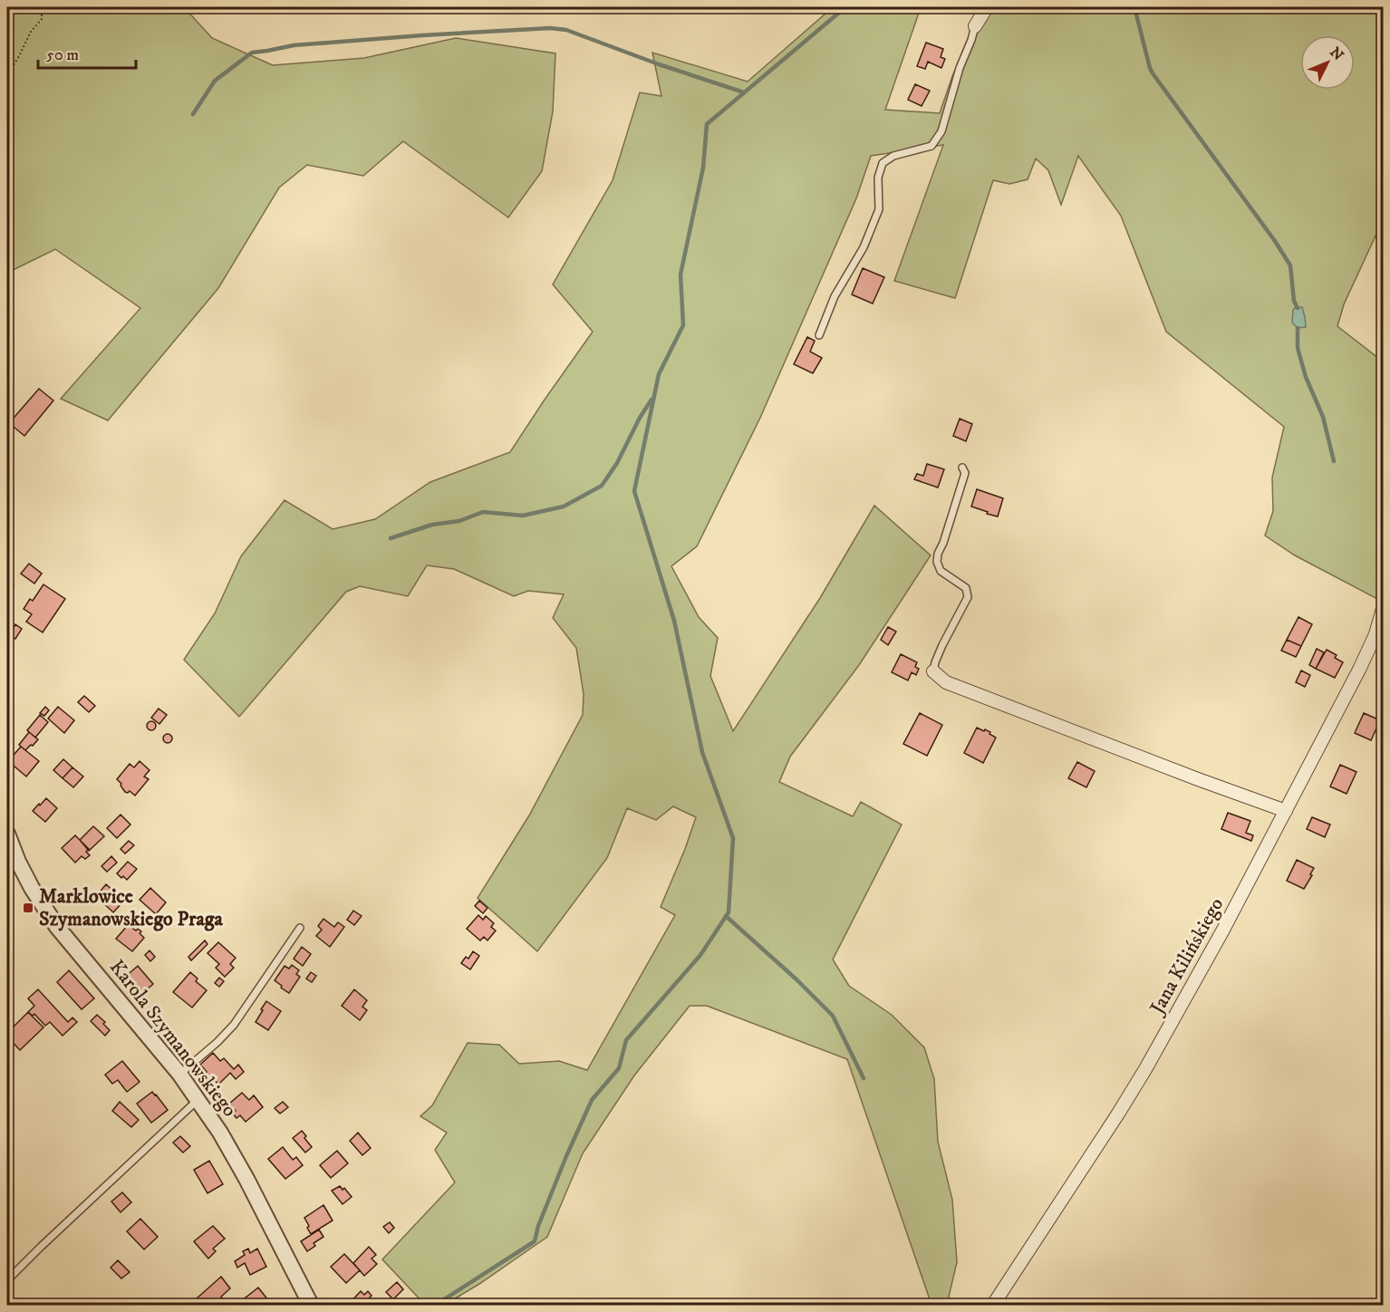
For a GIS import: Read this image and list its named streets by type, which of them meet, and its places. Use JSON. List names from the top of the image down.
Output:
{
  "streets": {
    "street": ["Jana Kilińskiego", "Karola Szymanowskiego"]
  },
  "places": {
    "transit": ["Marklowice Szymanowskiego Praga"]
  },
  "scale_bar": "50 m",
  "north": "top right"
}
